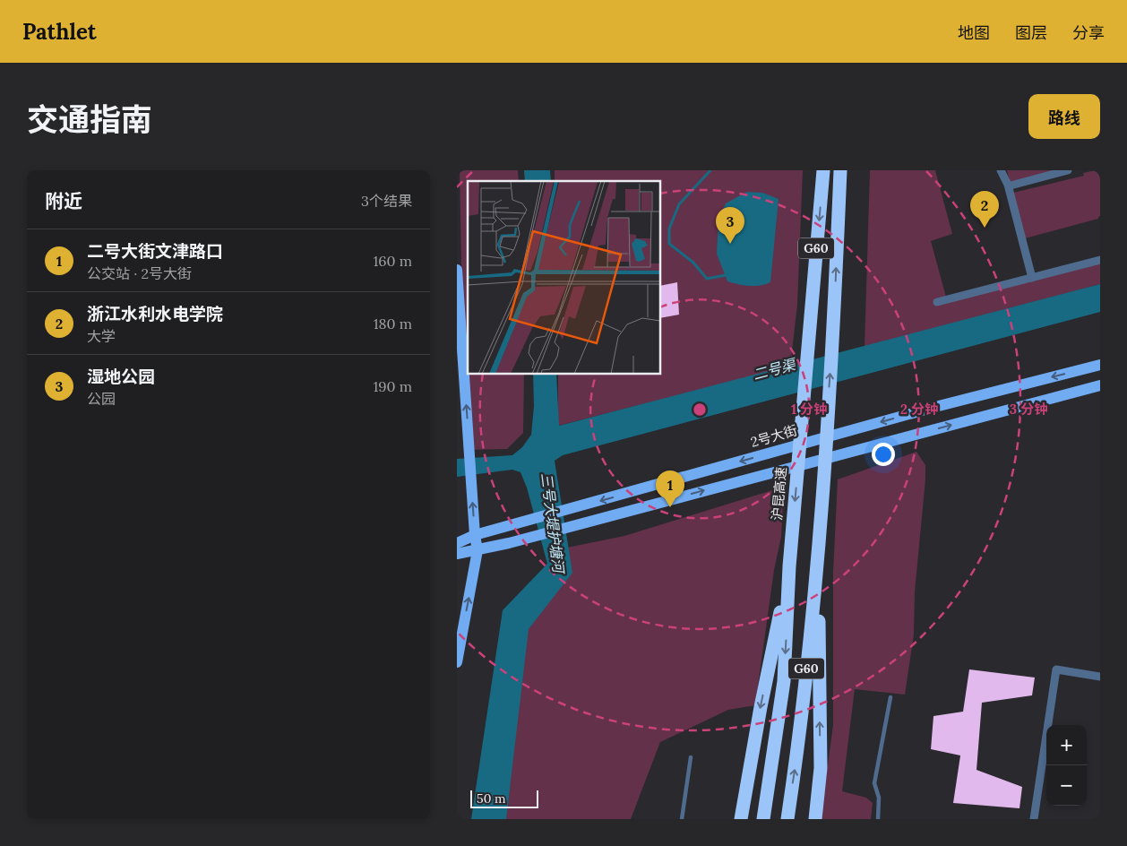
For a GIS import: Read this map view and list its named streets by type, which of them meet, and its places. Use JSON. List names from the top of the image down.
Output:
{
  "streets": {
    "highway": ["G60", "沪昆高速"],
    "main road": ["2号大街"]
  },
  "water": ["二号渠", "三号大堤护塘河"],
  "scale_bar": "50 m",
  "page": {
    "header": "Pathlet",
    "nav": ["地图", "图层", "分享"],
    "title": "交通指南",
    "buttons": "路线",
    "heading": ["附近", "3个结果"],
    "pins": ["2", "3", "1"],
    "list": [
      {
        "mark": "1",
        "name": "二号大街文津路口",
        "note": "公交站 · 2号大街",
        "value": "160 m"
      },
      {
        "mark": "2",
        "name": "浙江水利水电学院",
        "note": "大学",
        "value": "180 m"
      },
      {
        "mark": "3",
        "name": "湿地公园",
        "note": "公园",
        "value": "190 m"
      }
    ],
    "map_buttons": ["+", "−"],
    "scale": "50 m"
  },
  "rings": ["1 分钟", "2 分钟", "3 分钟"]
}
